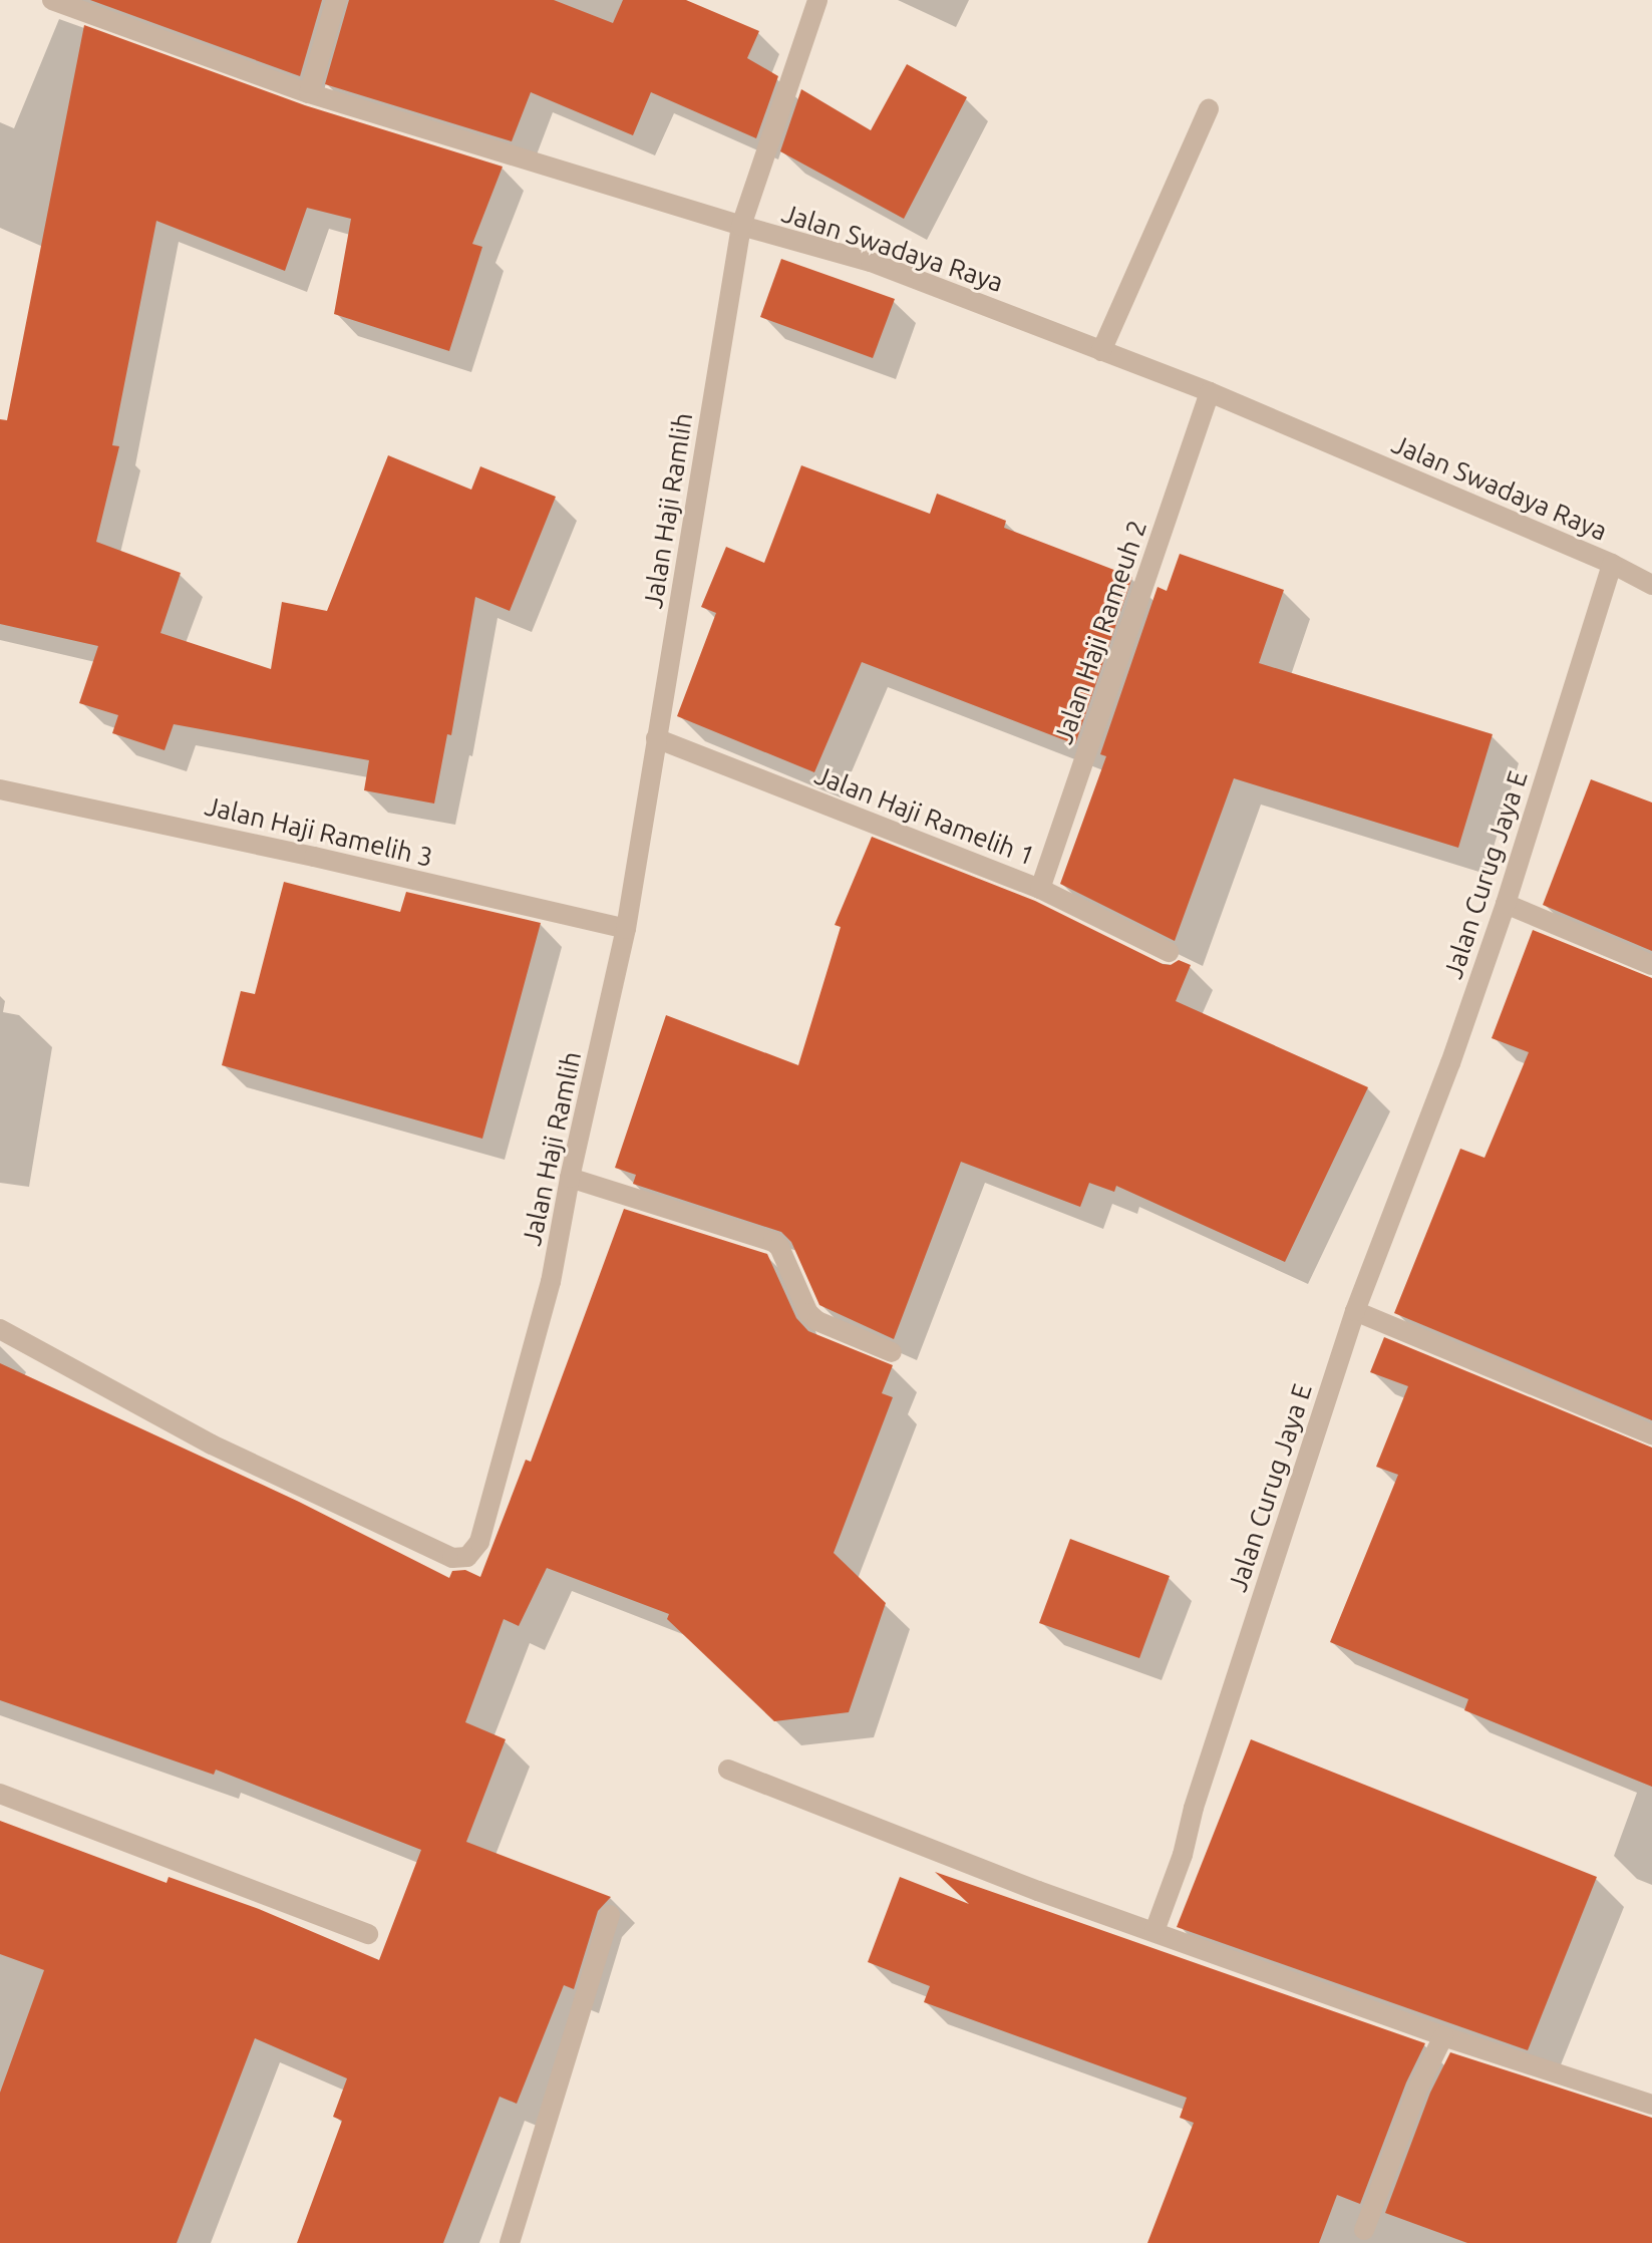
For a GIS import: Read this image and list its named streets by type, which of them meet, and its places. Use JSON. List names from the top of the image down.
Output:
{
  "streets": {
    "street": [
      "Jalan Swadaya Raya",
      "Jalan Haji Ramlih",
      "Jalan Haji Rameuh 2",
      "Jalan Haji Ramelih 1",
      "Jalan Haji Ramelih 3",
      "Jalan Curug Jaya E"
    ]
  },
  "crossings": [
    ["Jalan Swadaya Raya", "Jalan Haji Ramlih"],
    ["Jalan Swadaya Raya", "Jalan Haji Rameuh 2"],
    ["Jalan Swadaya Raya", "Jalan Curug Jaya E"],
    ["Jalan Haji Ramlih", "Jalan Haji Ramelih 1"],
    ["Jalan Haji Ramlih", "Jalan Haji Ramelih 3"],
    ["Jalan Haji Rameuh 2", "Jalan Haji Ramelih 1"]
  ]
}
